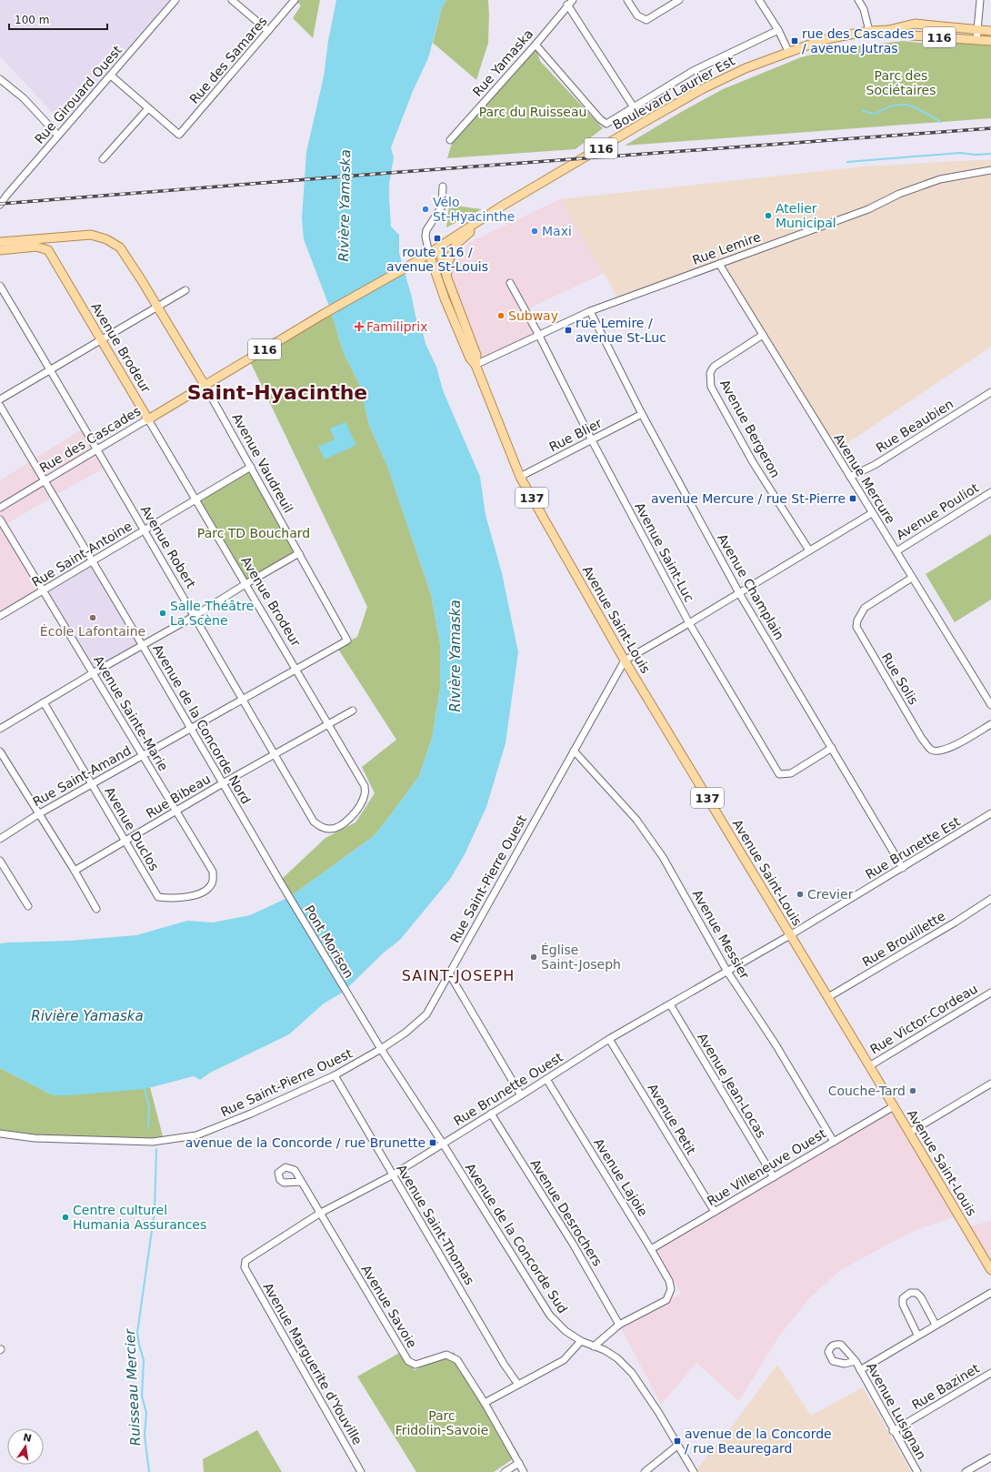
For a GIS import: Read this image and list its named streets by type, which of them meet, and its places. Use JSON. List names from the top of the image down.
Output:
{
  "streets": {
    "main road": [
      "116",
      "Boulevard Laurier Est",
      "Avenue Brodeur",
      "Rue des Cascades",
      "Avenue Vaudreuil",
      "137",
      "Avenue Saint-Louis"
    ],
    "street": [
      "Rue des Samares",
      "Rue Yamaska",
      "Rue Girouard Ouest",
      "Rue Lemire",
      "Rue Beaubien",
      "Avenue Bergeron",
      "Rue Blier",
      "Avenue Mercure",
      "Avenue Pouliot",
      "Avenue Robert",
      "Avenue Saint-Luc",
      "Rue Saint-Antoine",
      "Avenue Champlain",
      "Rue Solis",
      "Avenue Sainte-Marie",
      "Avenue de la Concorde Nord",
      "Rue Saint-Amand",
      "Rue Bibeau",
      "Avenue Duclos",
      "Rue Brunette Est",
      "Rue Saint-Pierre Ouest",
      "Avenue Messier",
      "Rue Brouillette",
      "Pont Morison",
      "Rue Victor-Cordeau",
      "Avenue Jean-Locas",
      "Rue Brunette Ouest",
      "Avenue Petit",
      "Rue Villeneuve Ouest",
      "Avenue Lajoie",
      "Avenue Desrochers",
      "Avenue Saint-Thomas",
      "Avenue de la Concorde Sud",
      "Avenue Savoie",
      "Avenue Marguerite d'Youville",
      "Rue Bazinet",
      "Avenue Lusignan"
    ]
  },
  "crossings": [
    ["Boulevard Laurier Est", "Rue des Cascades"],
    ["Boulevard Laurier Est", "Avenue Saint-Louis"],
    ["Rue Lemire", "Avenue Mercure"],
    ["Rue Lemire", "Avenue Saint-Luc"],
    ["Rue Lemire", "Avenue Champlain"],
    ["Rue Lemire", "Avenue Saint-Louis"],
    ["Avenue Brodeur", "Rue des Cascades"],
    ["Avenue Brodeur", "Avenue Robert"],
    ["Avenue Brodeur", "Rue Saint-Antoine"],
    ["Avenue Brodeur", "Rue Saint-Amand"],
    ["Avenue Brodeur", "Rue Bibeau"],
    ["Rue Beaubien", "Avenue Mercure"],
    ["Avenue Bergeron", "Avenue Mercure"],
    ["Rue Blier", "Avenue Saint-Luc"],
    ["Rue Blier", "Avenue Champlain"],
    ["Rue Blier", "Avenue Saint-Louis"],
    ["Rue des Cascades", "Avenue Vaudreuil"],
    ["Rue des Cascades", "Avenue Robert"],
    ["Rue des Cascades", "Avenue de la Concorde Nord"],
    ["Avenue Vaudreuil", "Rue Saint-Antoine"],
    ["Avenue Vaudreuil", "Rue Saint-Amand"],
    ["Avenue Mercure", "Avenue Pouliot"],
    ["Avenue Mercure", "Rue Solis"],
    ["Avenue Robert", "Rue Saint-Antoine"],
    ["Avenue Robert", "Rue Saint-Amand"],
    ["Avenue Robert", "Rue Bibeau"],
    ["Avenue Saint-Luc", "Avenue Champlain"],
    ["Rue Saint-Antoine", "Avenue Sainte-Marie"],
    ["Rue Saint-Antoine", "Avenue de la Concorde Nord"],
    ["Avenue Champlain", "Rue Brunette Est"],
    ["Avenue Saint-Louis", "Rue Brunette Est"],
    ["Avenue Saint-Louis", "Rue Saint-Pierre Ouest"],
    ["Avenue Saint-Louis", "Rue Brouillette"],
    ["Avenue Saint-Louis", "Rue Victor-Cordeau"],
    ["Avenue Saint-Louis", "Rue Brunette Ouest"],
    ["Avenue Saint-Louis", "Rue Villeneuve Ouest"],
    ["Avenue Sainte-Marie", "Rue Saint-Amand"],
    ["Avenue Sainte-Marie", "Rue Bibeau"],
    ["Avenue Sainte-Marie", "Avenue Duclos"],
    ["Avenue de la Concorde Nord", "Rue Saint-Amand"],
    ["Avenue de la Concorde Nord", "Rue Bibeau"],
    ["Avenue de la Concorde Nord", "Pont Morison"],
    ["Rue Saint-Amand", "Avenue Duclos"],
    ["Rue Bibeau", "Avenue Duclos"],
    ["Rue Brunette Est", "Rue Brunette Ouest"],
    ["Rue Saint-Pierre Ouest", "Avenue Messier"],
    ["Rue Saint-Pierre Ouest", "Avenue Saint-Thomas"],
    ["Rue Saint-Pierre Ouest", "Avenue de la Concorde Sud"],
    ["Avenue Messier", "Rue Brunette Ouest"],
    ["Avenue Messier", "Rue Villeneuve Ouest"],
    ["Pont Morison", "Avenue de la Concorde Sud"],
    ["Avenue Jean-Locas", "Rue Brunette Ouest"],
    ["Avenue Jean-Locas", "Rue Villeneuve Ouest"],
    ["Rue Brunette Ouest", "Avenue Petit"],
    ["Rue Brunette Ouest", "Avenue Lajoie"],
    ["Rue Brunette Ouest", "Avenue Desrochers"],
    ["Rue Brunette Ouest", "Avenue Saint-Thomas"],
    ["Rue Brunette Ouest", "Avenue de la Concorde Sud"],
    ["Rue Brunette Ouest", "Avenue Savoie"],
    ["Rue Brunette Ouest", "Avenue Marguerite d'Youville"],
    ["Avenue Petit", "Rue Villeneuve Ouest"],
    ["Rue Villeneuve Ouest", "Avenue Lajoie"],
    ["Avenue Lajoie", "Avenue Desrochers"],
    ["Rue Bazinet", "Avenue Lusignan"]
  ],
  "districts": ["Saint-Hyacinthe", "SAINT-JOSEPH"],
  "water": ["Rivière Yamaska", "Ruisseau Mercier"],
  "parks": [
    "Parc des Sociétaires",
    "Parc du Ruisseau",
    "Parc TD Bouchard",
    "Parc Fridolin-Savoie"
  ],
  "places": {
    "transit": [
      "rue des Cascades / avenue Jutras",
      "route 116 / avenue St-Louis",
      "rue Lemire / avenue St-Luc",
      "avenue Mercure / rue St-Pierre",
      "avenue de la Concorde / rue Brunette",
      "avenue de la Concorde / rue Beauregard"
    ],
    "other": [
      "Vélo St-Hyacinthe",
      "Atelier Municipal",
      "Maxi",
      "Subway",
      "Salle Théâtre La Scène",
      "École Lafontaine",
      "Crevier",
      "Église Saint-Joseph",
      "Couche-Tard",
      "Centre culturel Humania Assurances"
    ],
    "health": ["Familiprix"]
  },
  "scale_bar": "100 m",
  "north": "top"
}
